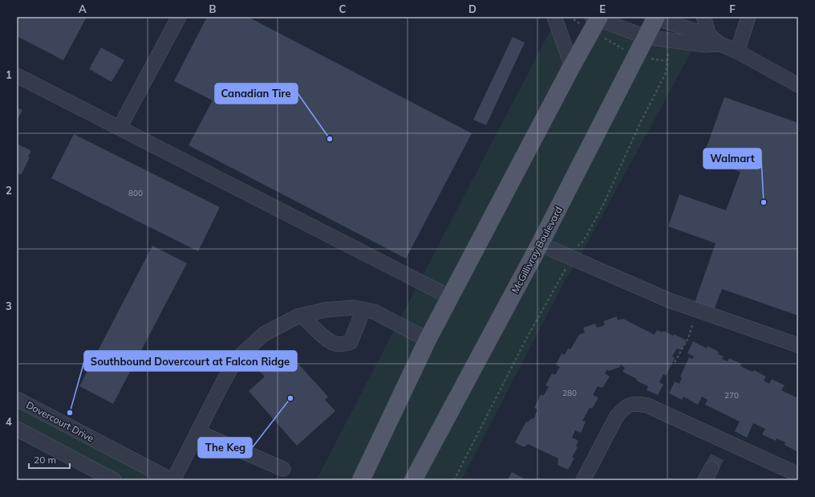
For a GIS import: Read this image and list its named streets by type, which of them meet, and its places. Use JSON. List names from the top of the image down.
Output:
{
  "streets": {
    "main road": ["McGillivray Boulevard"],
    "street": ["Dovercourt Drive"]
  },
  "places": [
    "Canadian Tire",
    "Walmart",
    "The Keg",
    "Southbound Dovercourt at Falcon Ridge"
  ],
  "house_numbers": ["800", "280", "270"],
  "scale_bar": "20 m",
  "grid": {
    "columns": [
      "A",
      "B",
      "C",
      "D",
      "E",
      "F"
    ],
    "rows": [
      "1",
      "2",
      "3",
      "4"
    ]
  }
}
